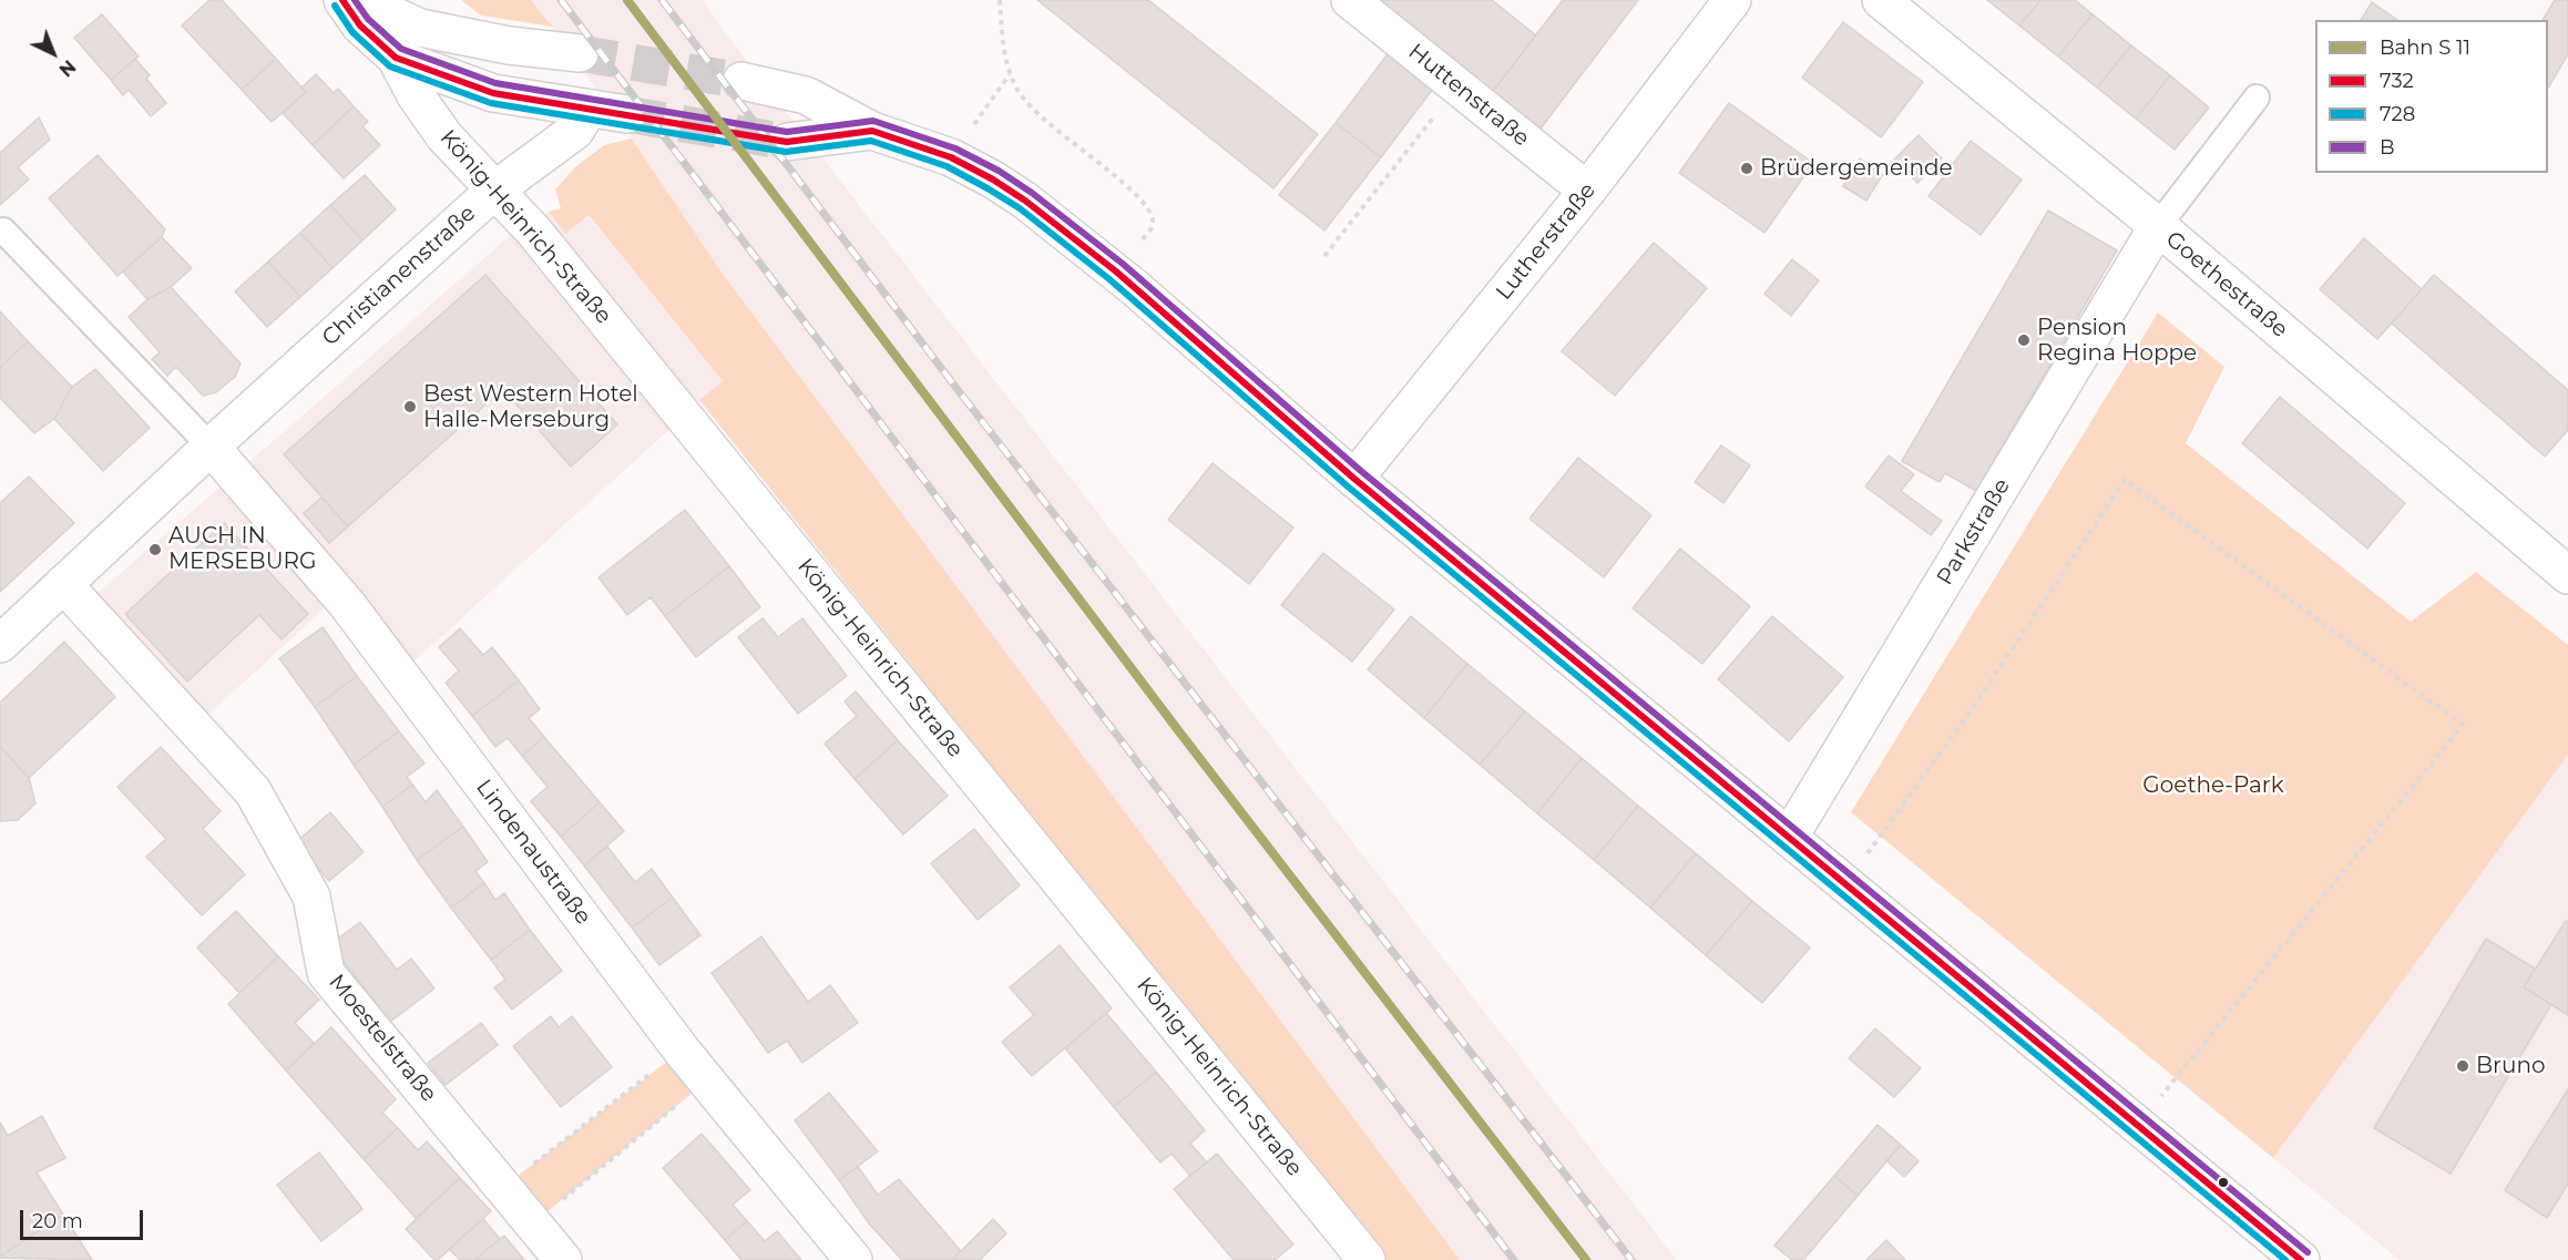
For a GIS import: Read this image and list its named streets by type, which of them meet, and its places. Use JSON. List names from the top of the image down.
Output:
{
  "streets": {
    "street": [
      "Huttenstraße",
      "König-Heinrich-Straße",
      "Lutherstraße",
      "Christianenstraße",
      "Goethestraße",
      "Parkstraße",
      "Lindenaustraße",
      "Moestelstraße"
    ]
  },
  "crossings": [
    ["Huttenstraße", "Lutherstraße"],
    ["König-Heinrich-Straße", "Christianenstraße"],
    ["Christianenstraße", "Lindenaustraße"],
    ["Christianenstraße", "Moestelstraße"],
    ["Goethestraße", "Parkstraße"]
  ],
  "parks": ["Goethe-Park"],
  "places": [
    "Brüdergemeinde",
    "Pension Regina Hoppe",
    "Best Western Hotel Halle-Merseburg",
    "AUCH IN MERSEBURG",
    "Bruno"
  ],
  "lines": ["transit line 732", "transit line B", "transit line 728"],
  "legend": [
    "Bahn S 11",
    "732",
    "728",
    "B"
  ],
  "scale_bar": "20 m",
  "north": "bottom right"
}
